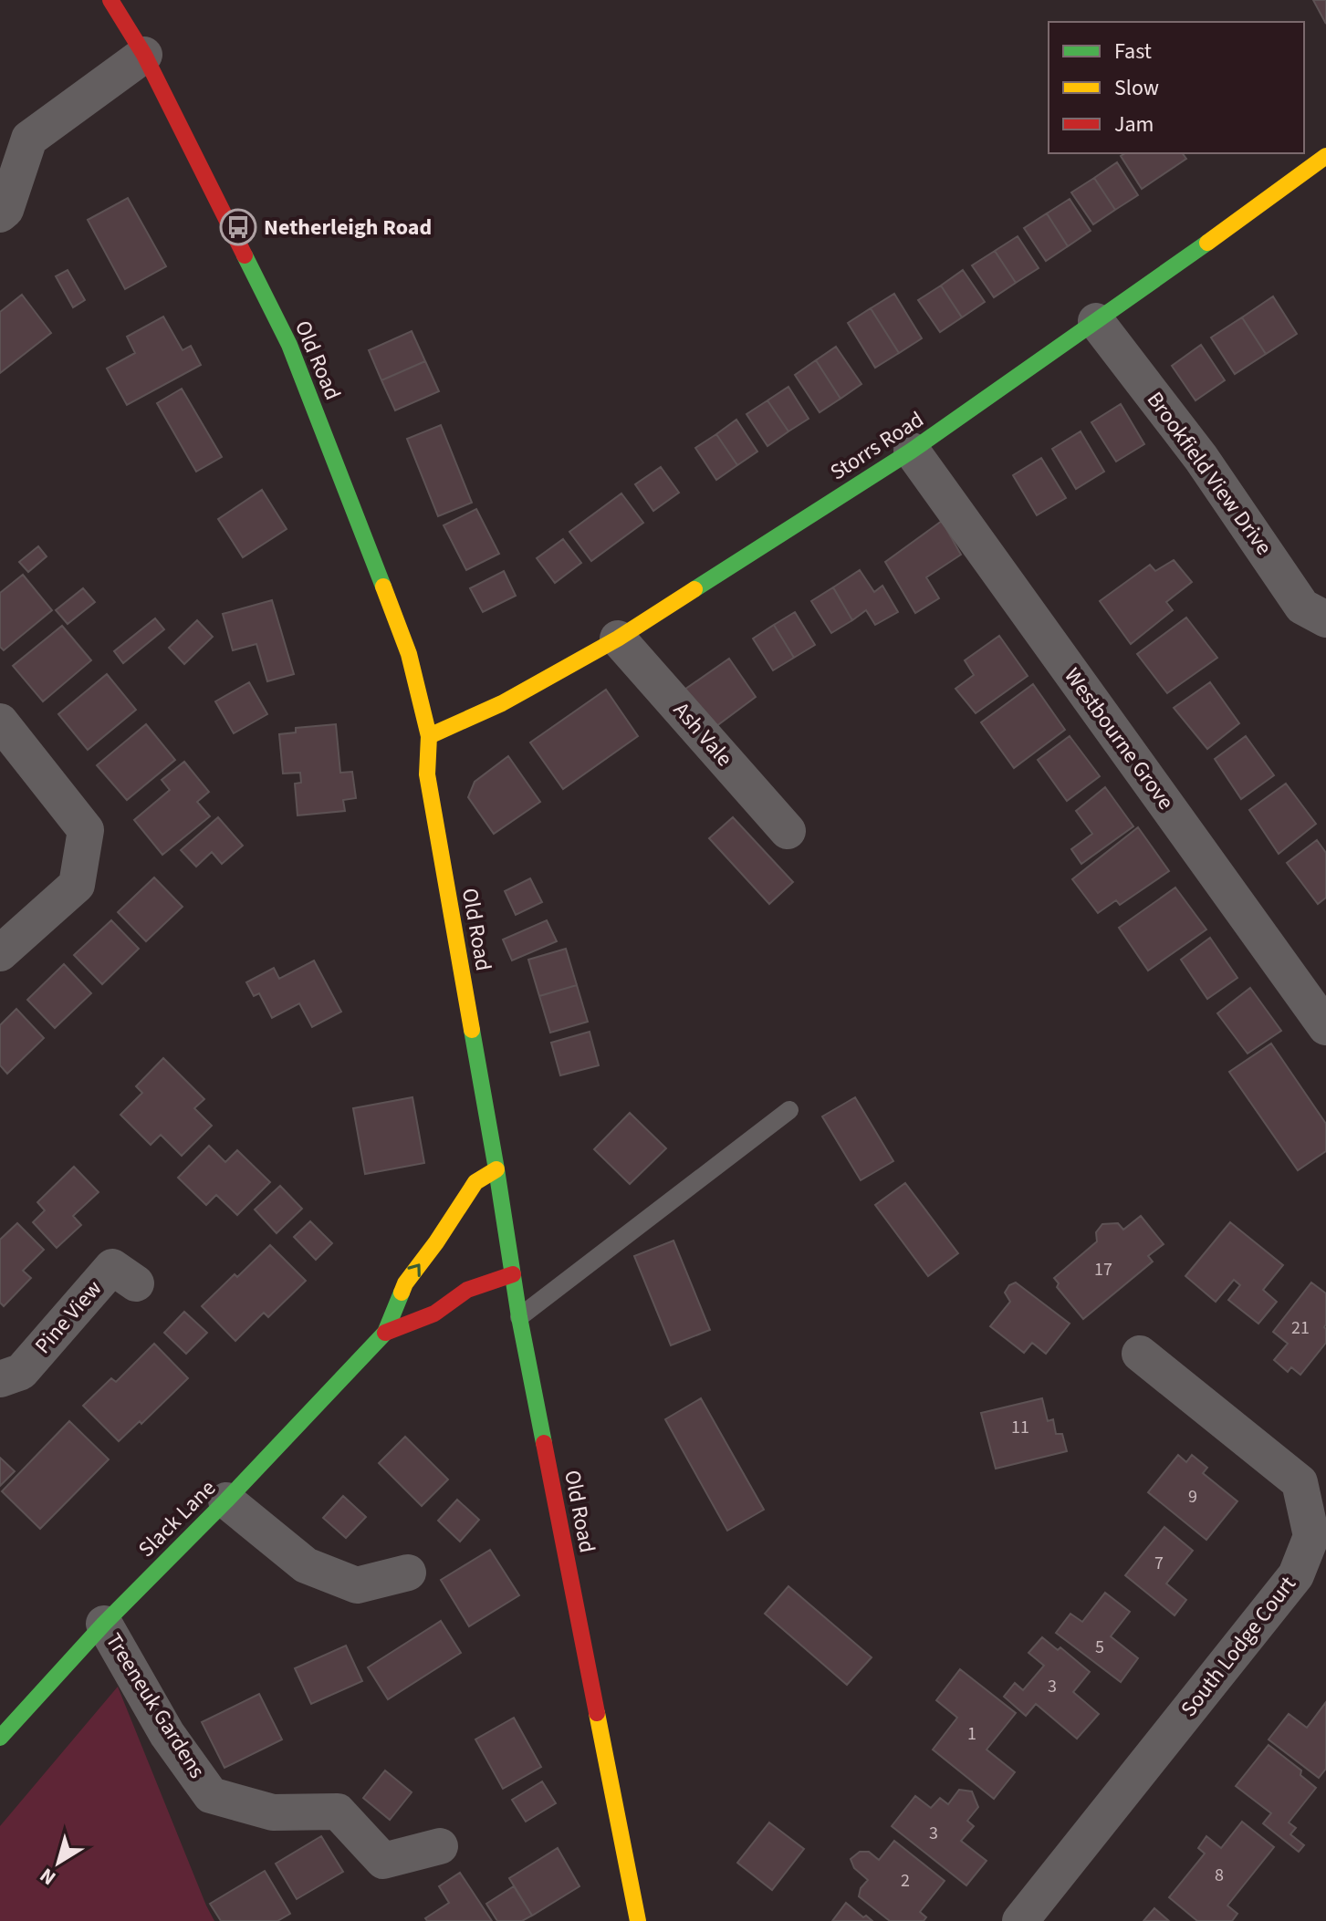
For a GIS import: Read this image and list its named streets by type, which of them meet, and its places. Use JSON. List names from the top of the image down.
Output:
{
  "streets": {
    "main road": ["Old Road", "Storrs Road", "Slack Lane"],
    "street": [
      "Brookfield View Drive",
      "Ash Vale",
      "Westbourne Grove",
      "Pine View",
      "South Lodge Court",
      "Treeneuk Gardens"
    ]
  },
  "crossings": [
    ["Old Road", "Storrs Road"],
    ["Old Road", "Slack Lane"],
    ["Storrs Road", "Brookfield View Drive"],
    ["Storrs Road", "Ash Vale"],
    ["Storrs Road", "Westbourne Grove"],
    ["Slack Lane", "Treeneuk Gardens"]
  ],
  "places": {
    "bus stop": ["Netherleigh Road"]
  },
  "house_numbers": [
    "17",
    "21",
    "11",
    "9",
    "7",
    "5",
    "3",
    "1",
    "3",
    "8",
    "2"
  ],
  "legend": ["Fast", "Slow", "Jam"],
  "north": "bottom left"
}
